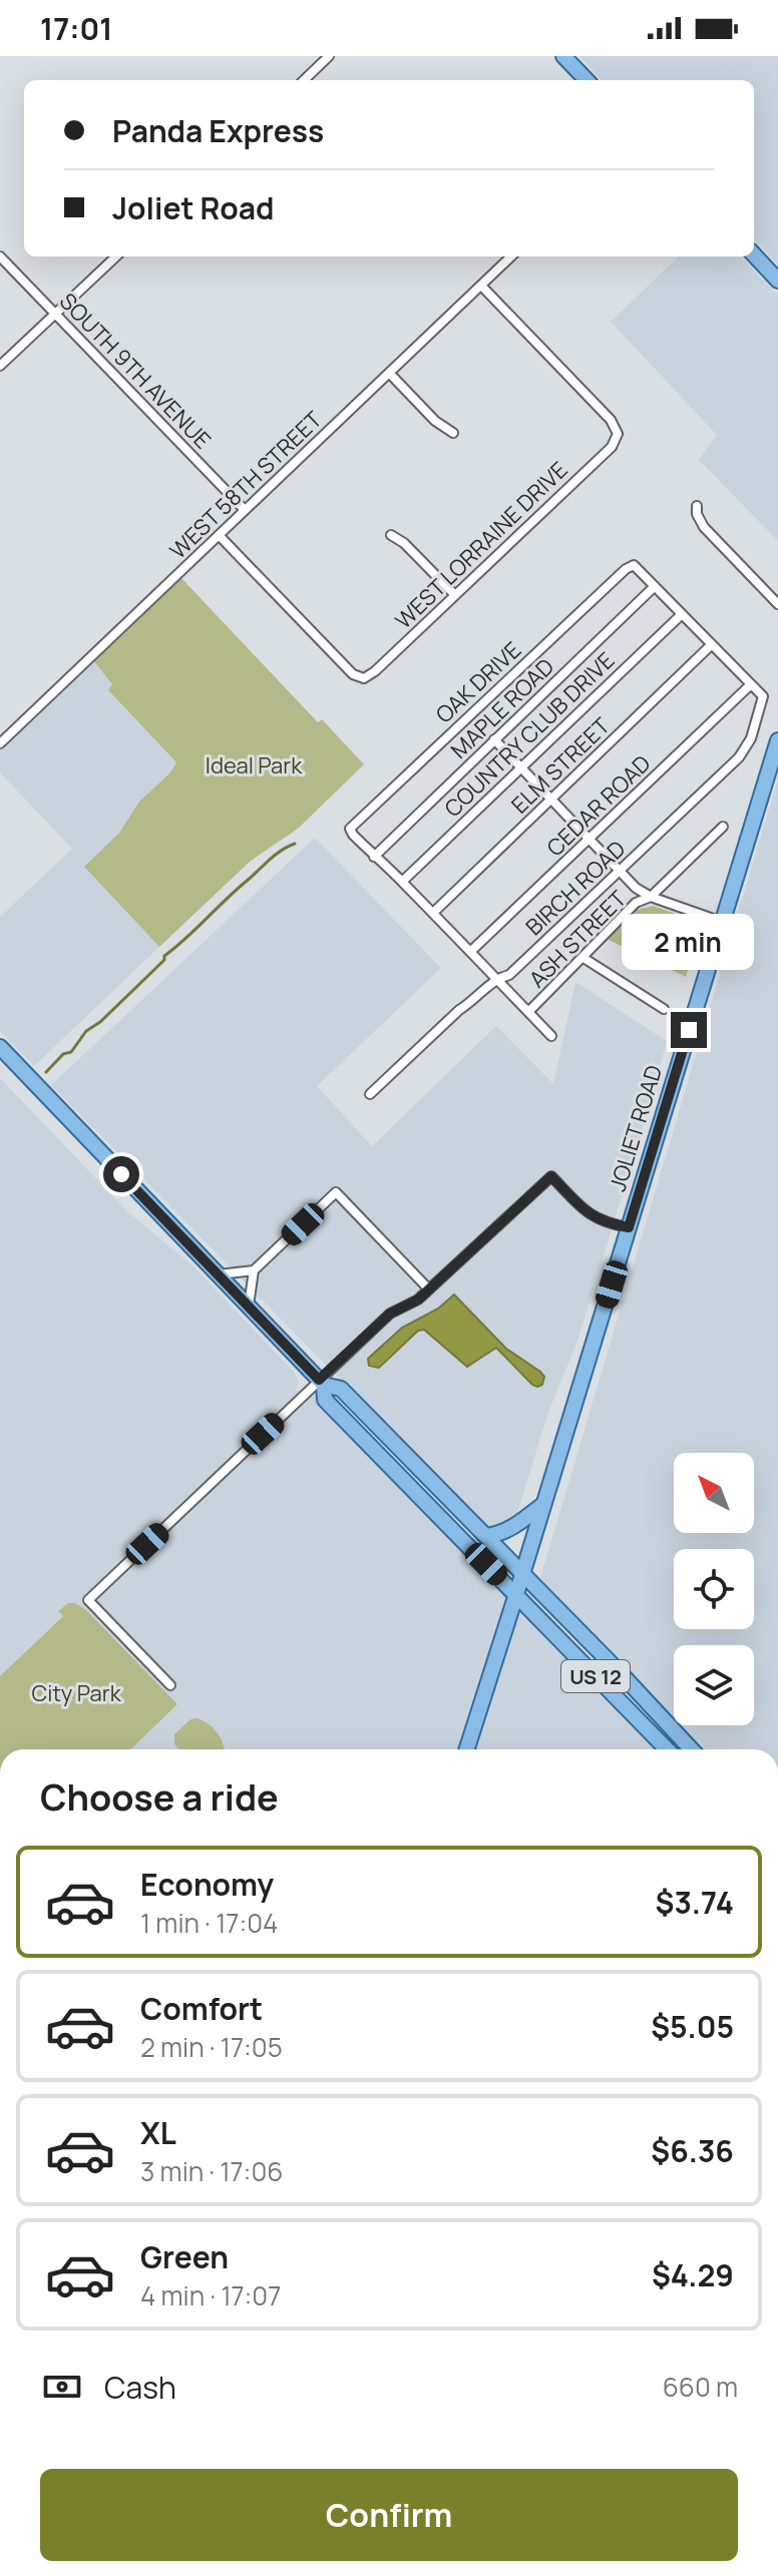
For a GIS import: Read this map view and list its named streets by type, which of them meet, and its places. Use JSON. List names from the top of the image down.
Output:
{
  "streets": {
    "main road": ["JOLIET ROAD", "US 12"],
    "street": [
      "SOUTH 9TH AVENUE",
      "WEST 58TH STREET",
      "WEST LORRAINE DRIVE",
      "OAK DRIVE",
      "MAPLE ROAD",
      "COUNTRY CLUB DRIVE",
      "ELM STREET",
      "CEDAR ROAD",
      "BIRCH ROAD",
      "ASH STREET"
    ]
  },
  "crossings": [
    ["SOUTH 9TH AVENUE", "WEST 58TH STREET"],
    ["WEST 58TH STREET", "WEST LORRAINE DRIVE"],
    ["OAK DRIVE", "MAPLE ROAD"],
    ["CEDAR ROAD", "BIRCH ROAD"],
    ["JOLIET ROAD", "US 12"]
  ],
  "parks": ["Ideal Park", "City Park"],
  "north": "top left",
  "page": {
    "status": "17:01",
    "banner": ["Panda Express", "Joliet Road"],
    "bubble": "2 min",
    "heading": "Choose a ride",
    "list": [
      {
        "name": "Economy",
        "note": "1 min · 17:04",
        "value": "$3.74"
      },
      {
        "name": "Comfort",
        "note": "2 min · 17:05",
        "value": "$5.05"
      },
      {
        "name": "XL",
        "note": "3 min · 17:06",
        "value": "$6.36"
      },
      {
        "name": "Green",
        "note": "4 min · 17:07",
        "value": "$4.29"
      }
    ],
    "pay": ["Cash", "660 m"],
    "buttons": "Confirm"
  }
}
